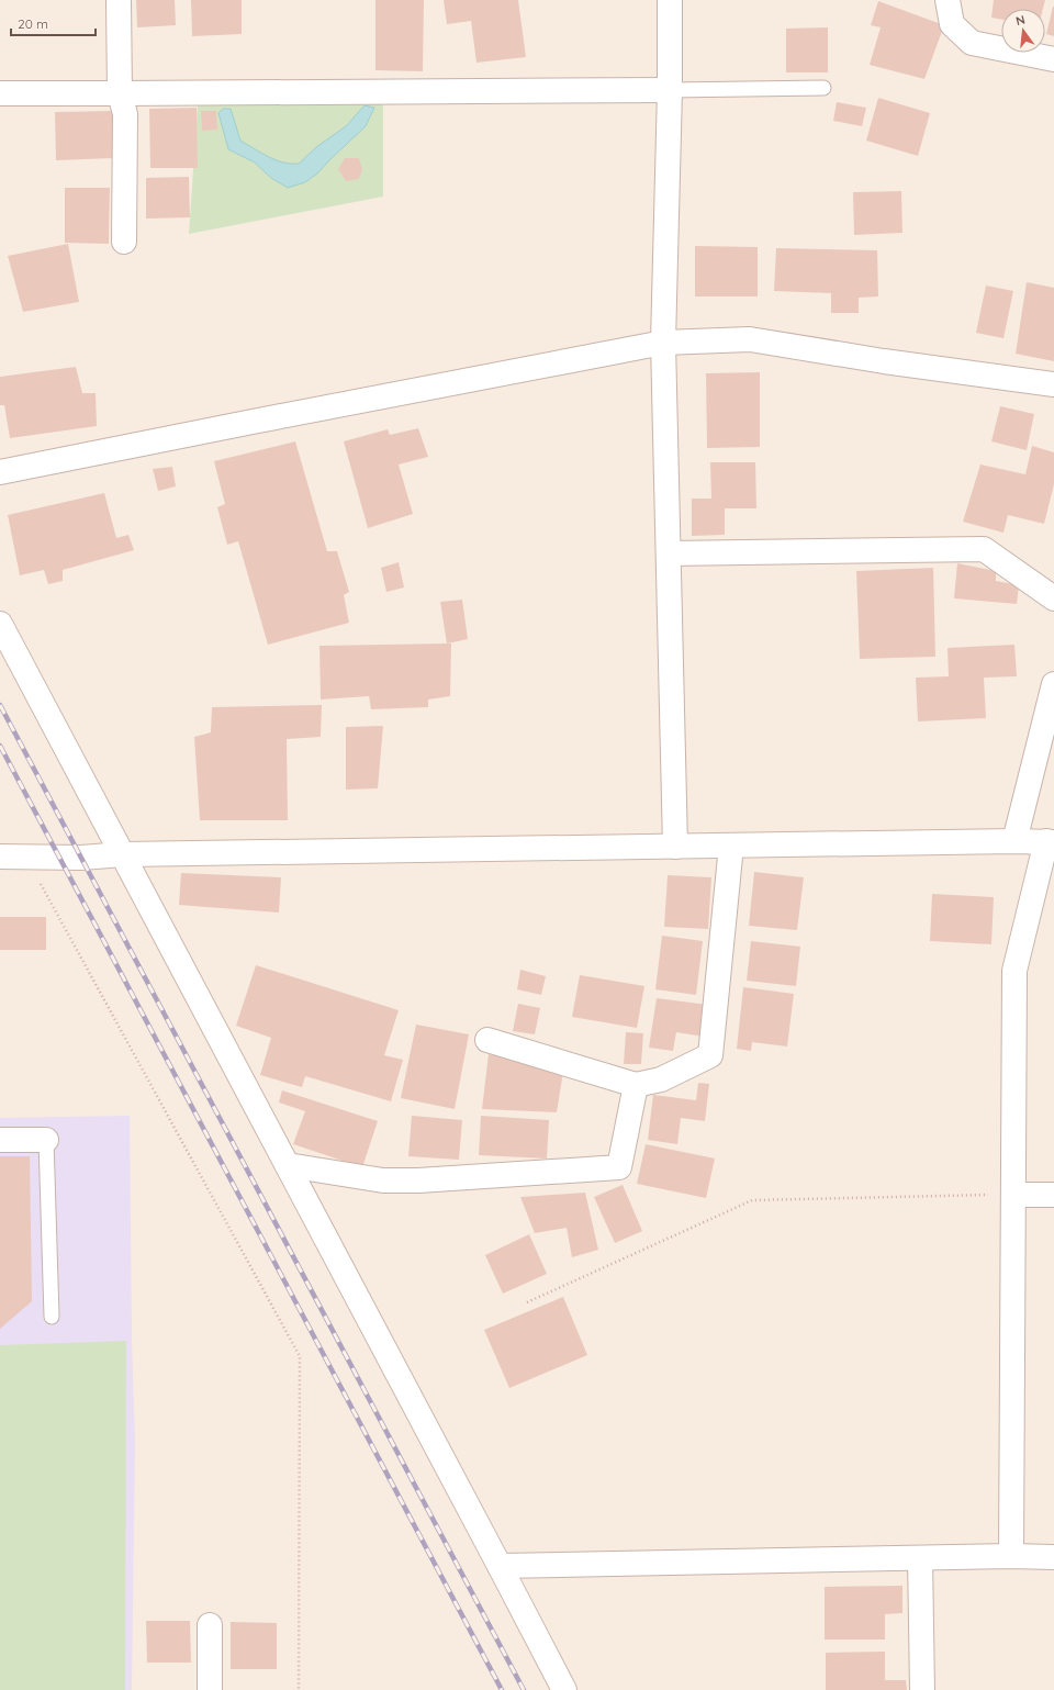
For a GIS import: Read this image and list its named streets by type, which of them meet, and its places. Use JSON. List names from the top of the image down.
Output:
{
  "scale_bar": "20 m",
  "north": "top"
}
